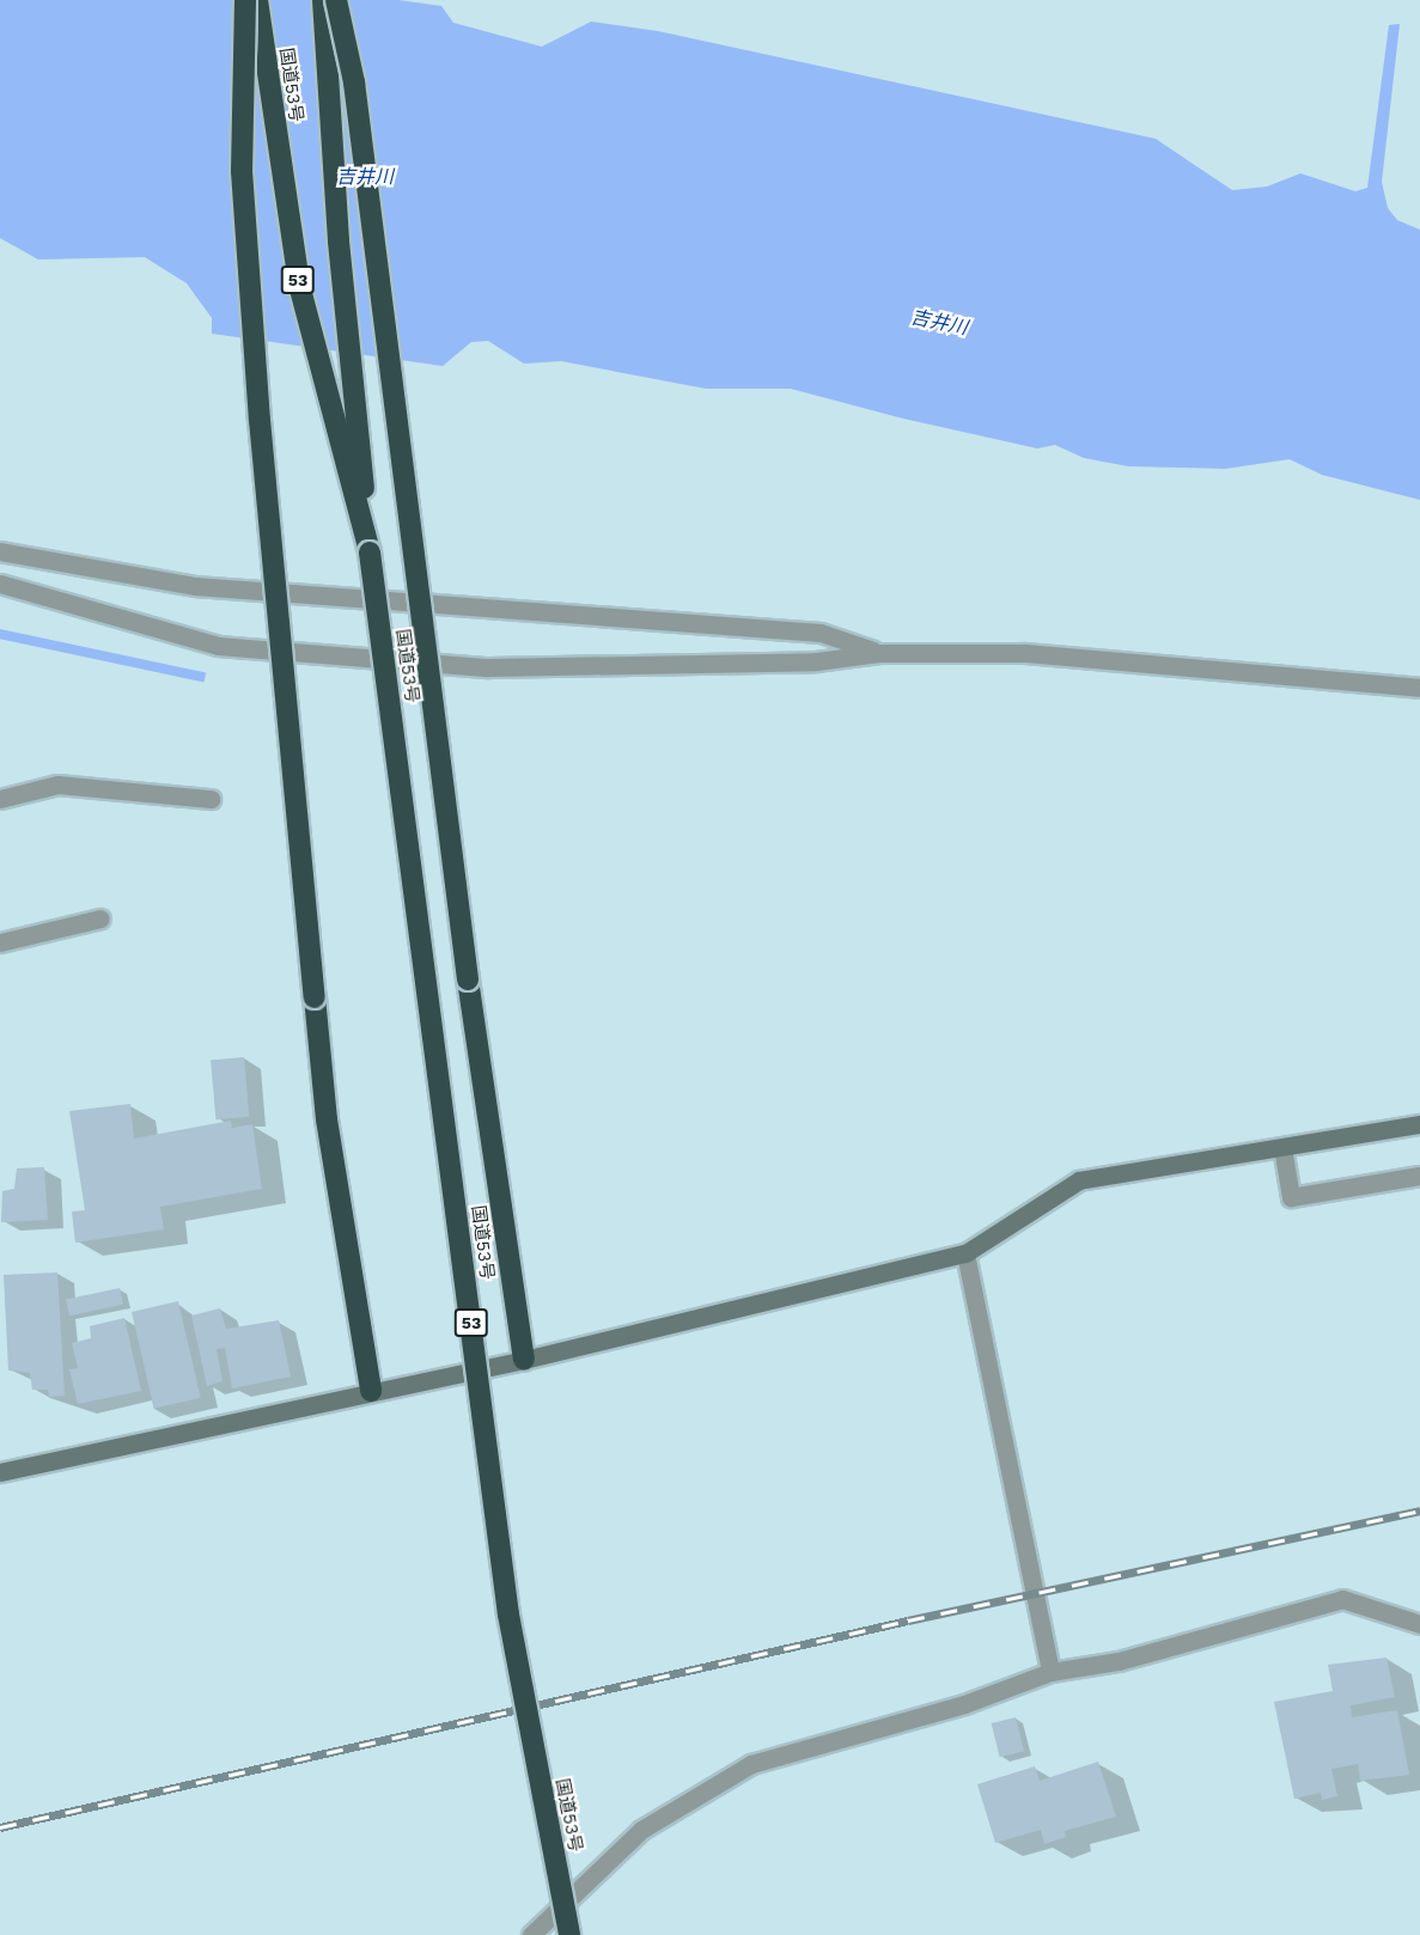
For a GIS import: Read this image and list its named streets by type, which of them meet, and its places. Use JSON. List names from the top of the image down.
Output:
{
  "streets": {
    "highway": ["国道53号", "53"]
  },
  "water": ["吉井川"]
}
